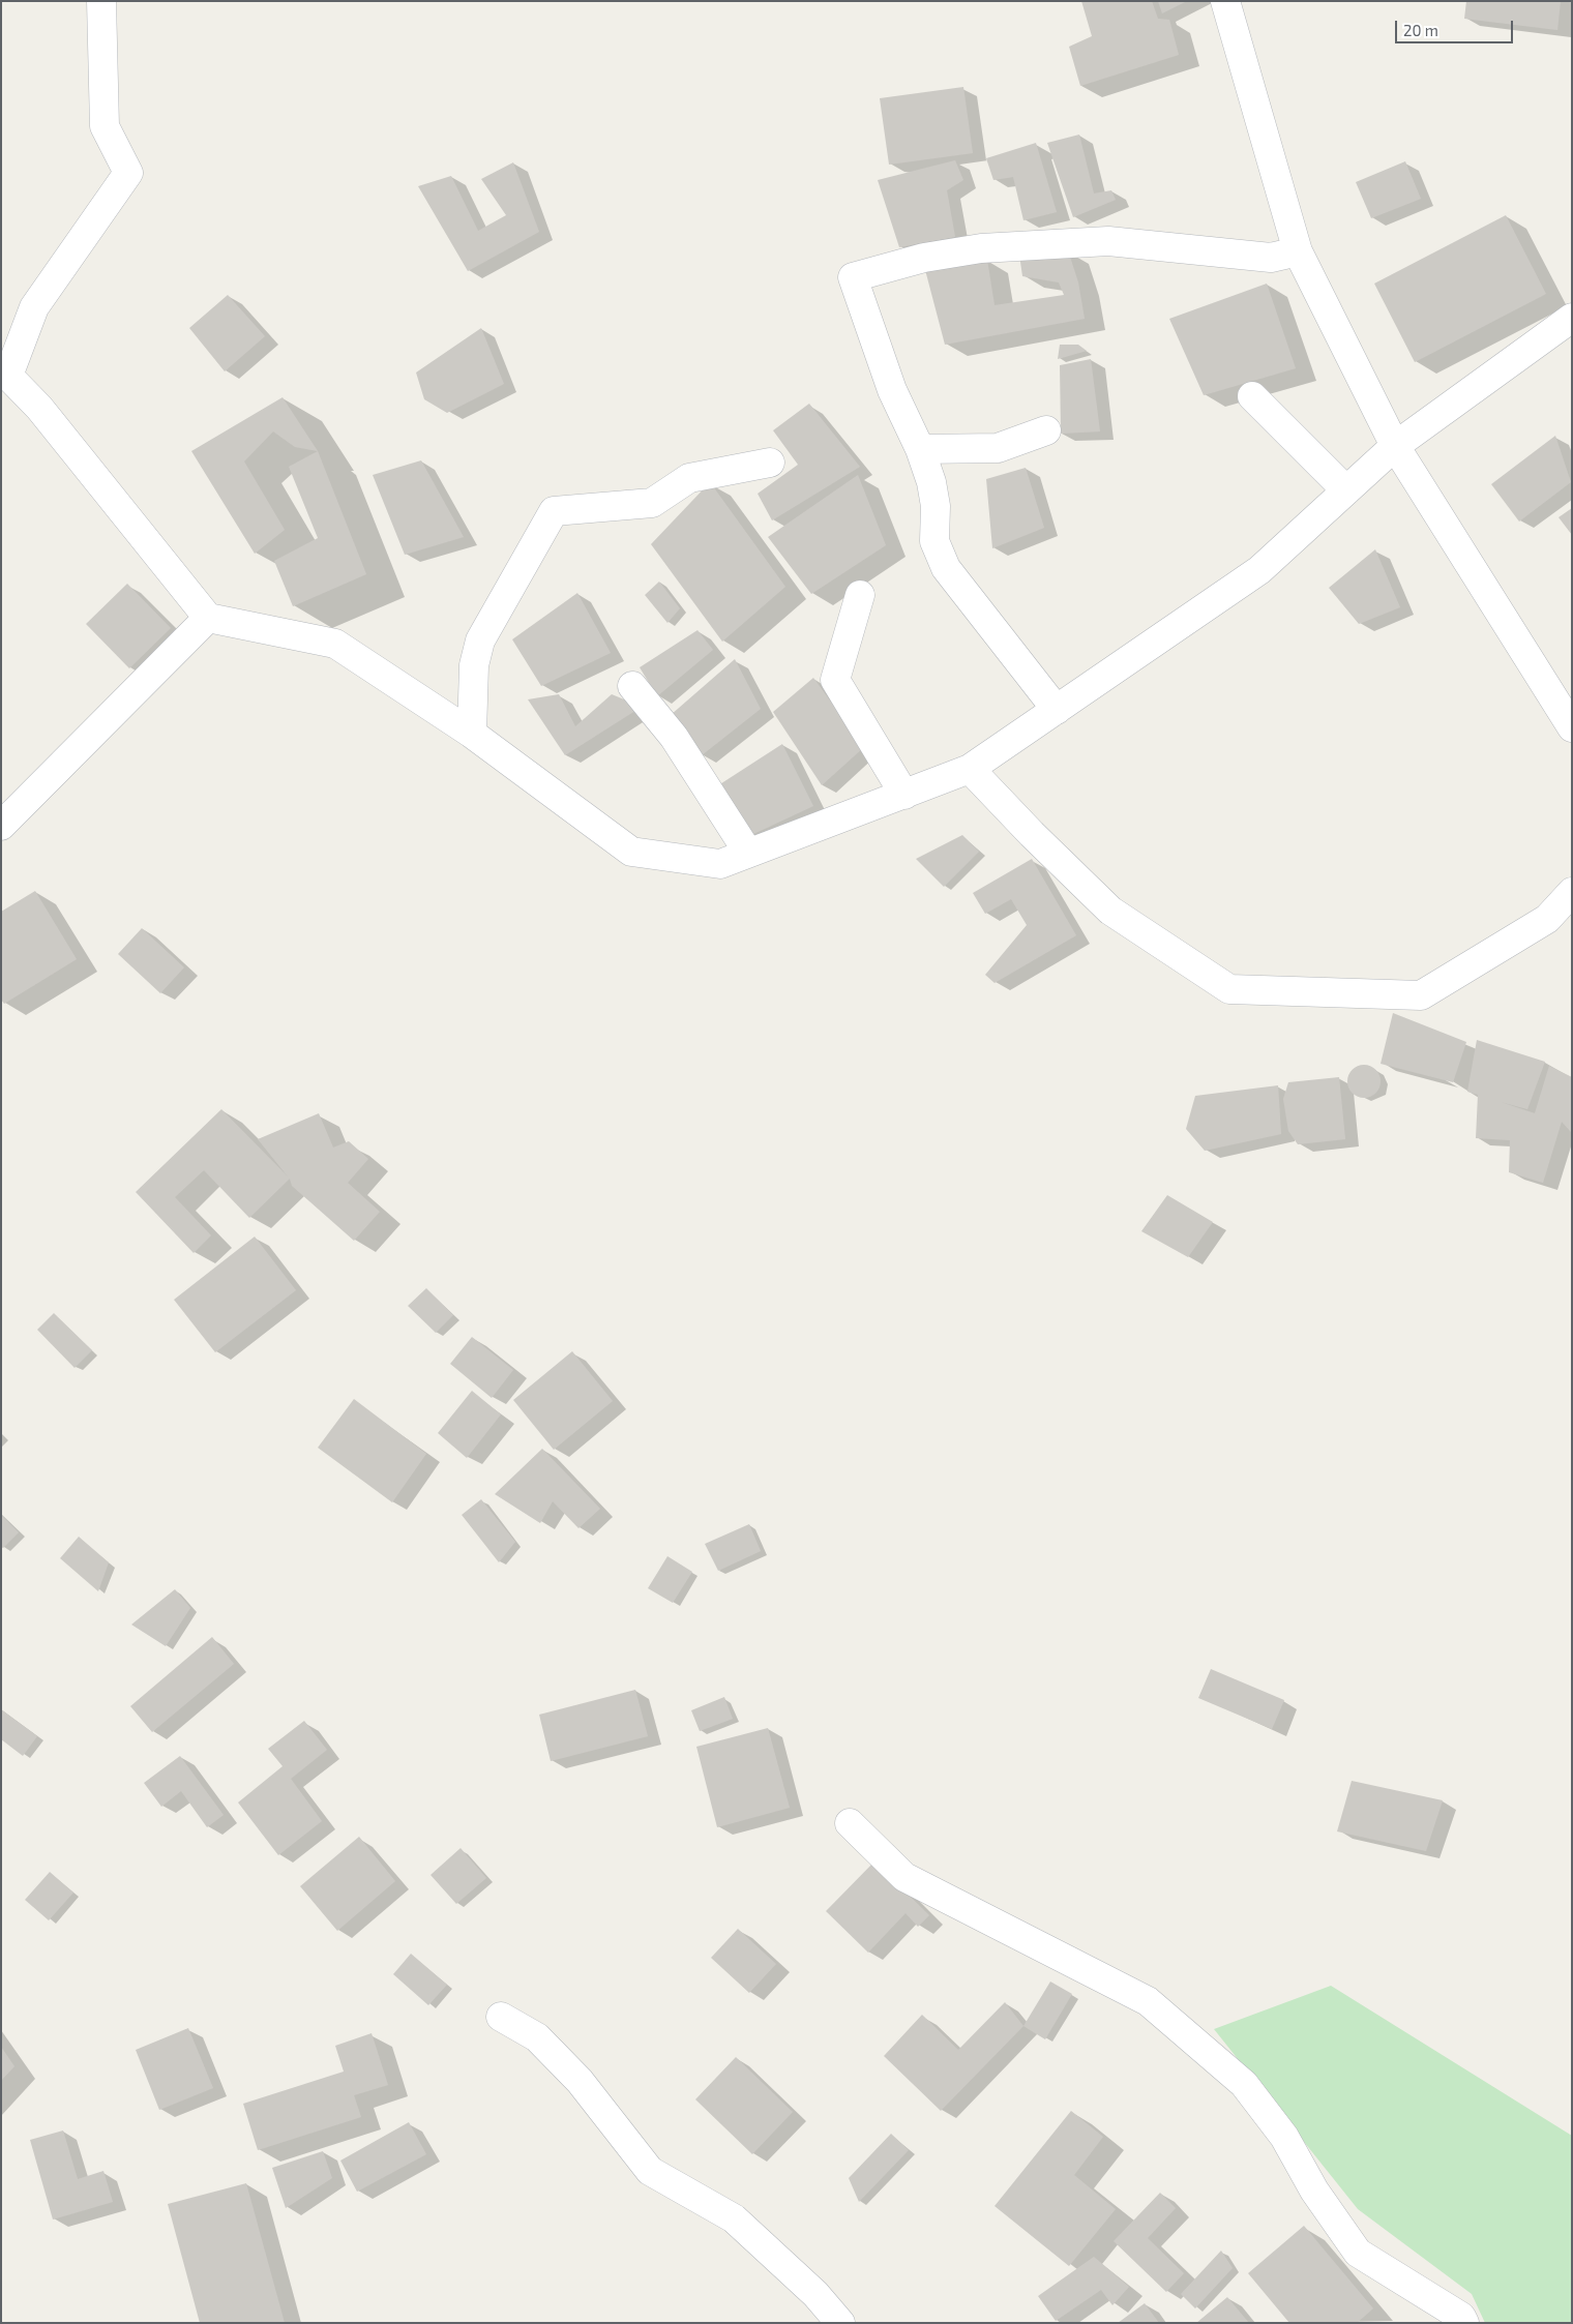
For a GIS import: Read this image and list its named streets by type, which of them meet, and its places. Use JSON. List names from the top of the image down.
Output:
{
  "scale_bar": "20 m"
}
